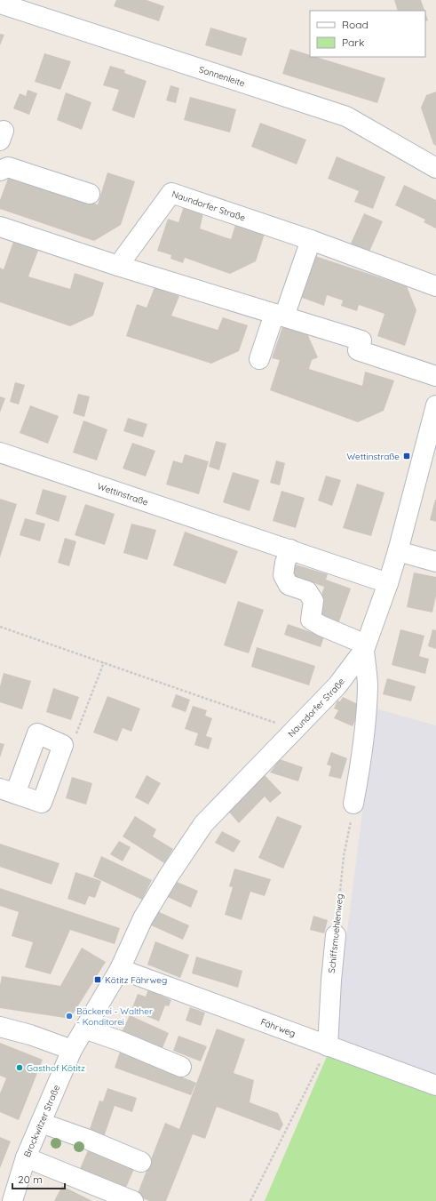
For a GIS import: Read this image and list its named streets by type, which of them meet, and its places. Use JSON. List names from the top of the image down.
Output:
{
  "streets": {
    "street": [
      "Sonnenleite",
      "Naundorfer Straße",
      "Wettinstraße",
      "Schiffsmuehlenweg",
      "Fährweg",
      "Brockwitzer Straße"
    ]
  },
  "crossings": [
    ["Naundorfer Straße", "Wettinstraße"],
    ["Naundorfer Straße", "Fährweg"],
    ["Naundorfer Straße", "Brockwitzer Straße"],
    ["Schiffsmuehlenweg", "Fährweg"],
    ["Fährweg", "Brockwitzer Straße"]
  ],
  "places": {
    "transit": ["Wettinstraße", "Kötitz Fährweg"],
    "other": ["Bäckerei - Walther - Konditorei", "Gasthof Kötitz"]
  },
  "legend": ["Road", "Park"],
  "scale_bar": "20 m"
}
